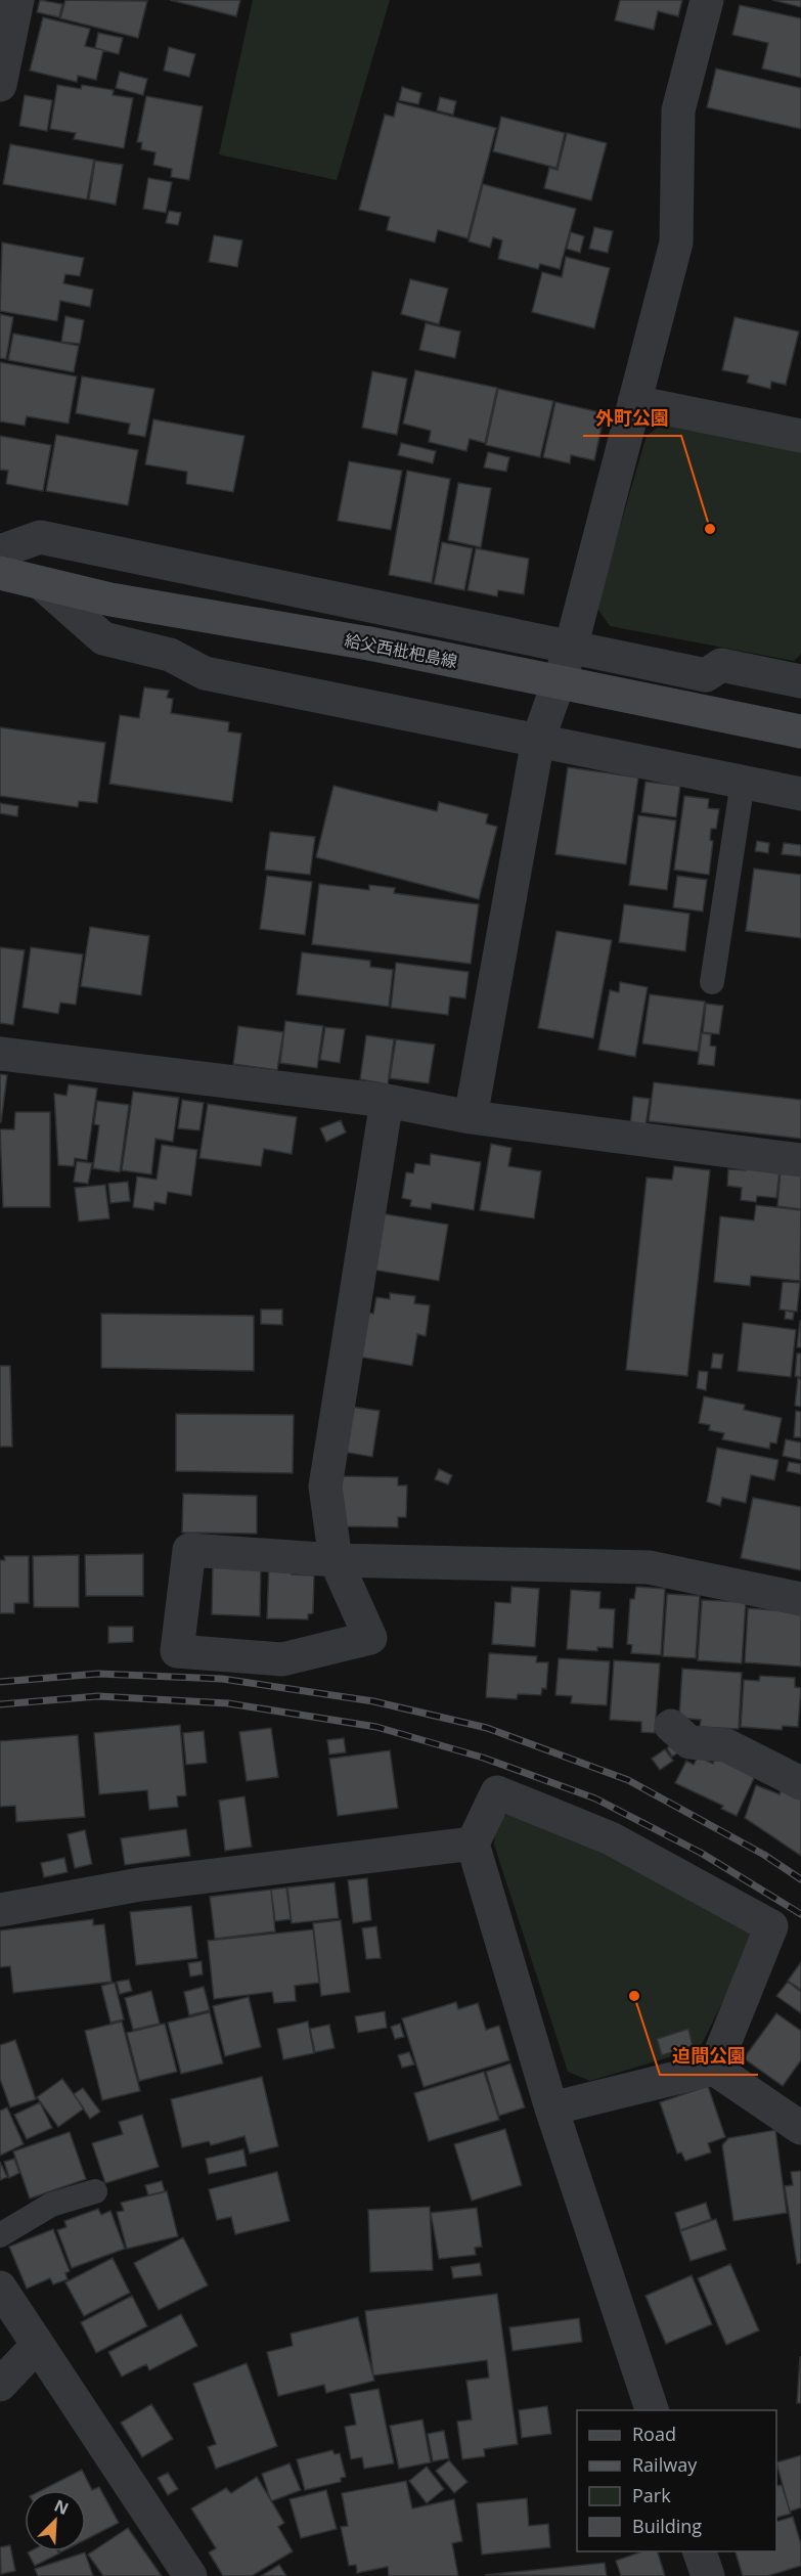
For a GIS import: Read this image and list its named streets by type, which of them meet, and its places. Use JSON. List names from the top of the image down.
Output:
{
  "streets": {
    "main road": ["給父西枇杷島線"]
  },
  "places": ["外町公園", "迫間公園"],
  "legend": [
    "Road",
    "Railway",
    "Park",
    "Building"
  ],
  "north": "top right"
}
